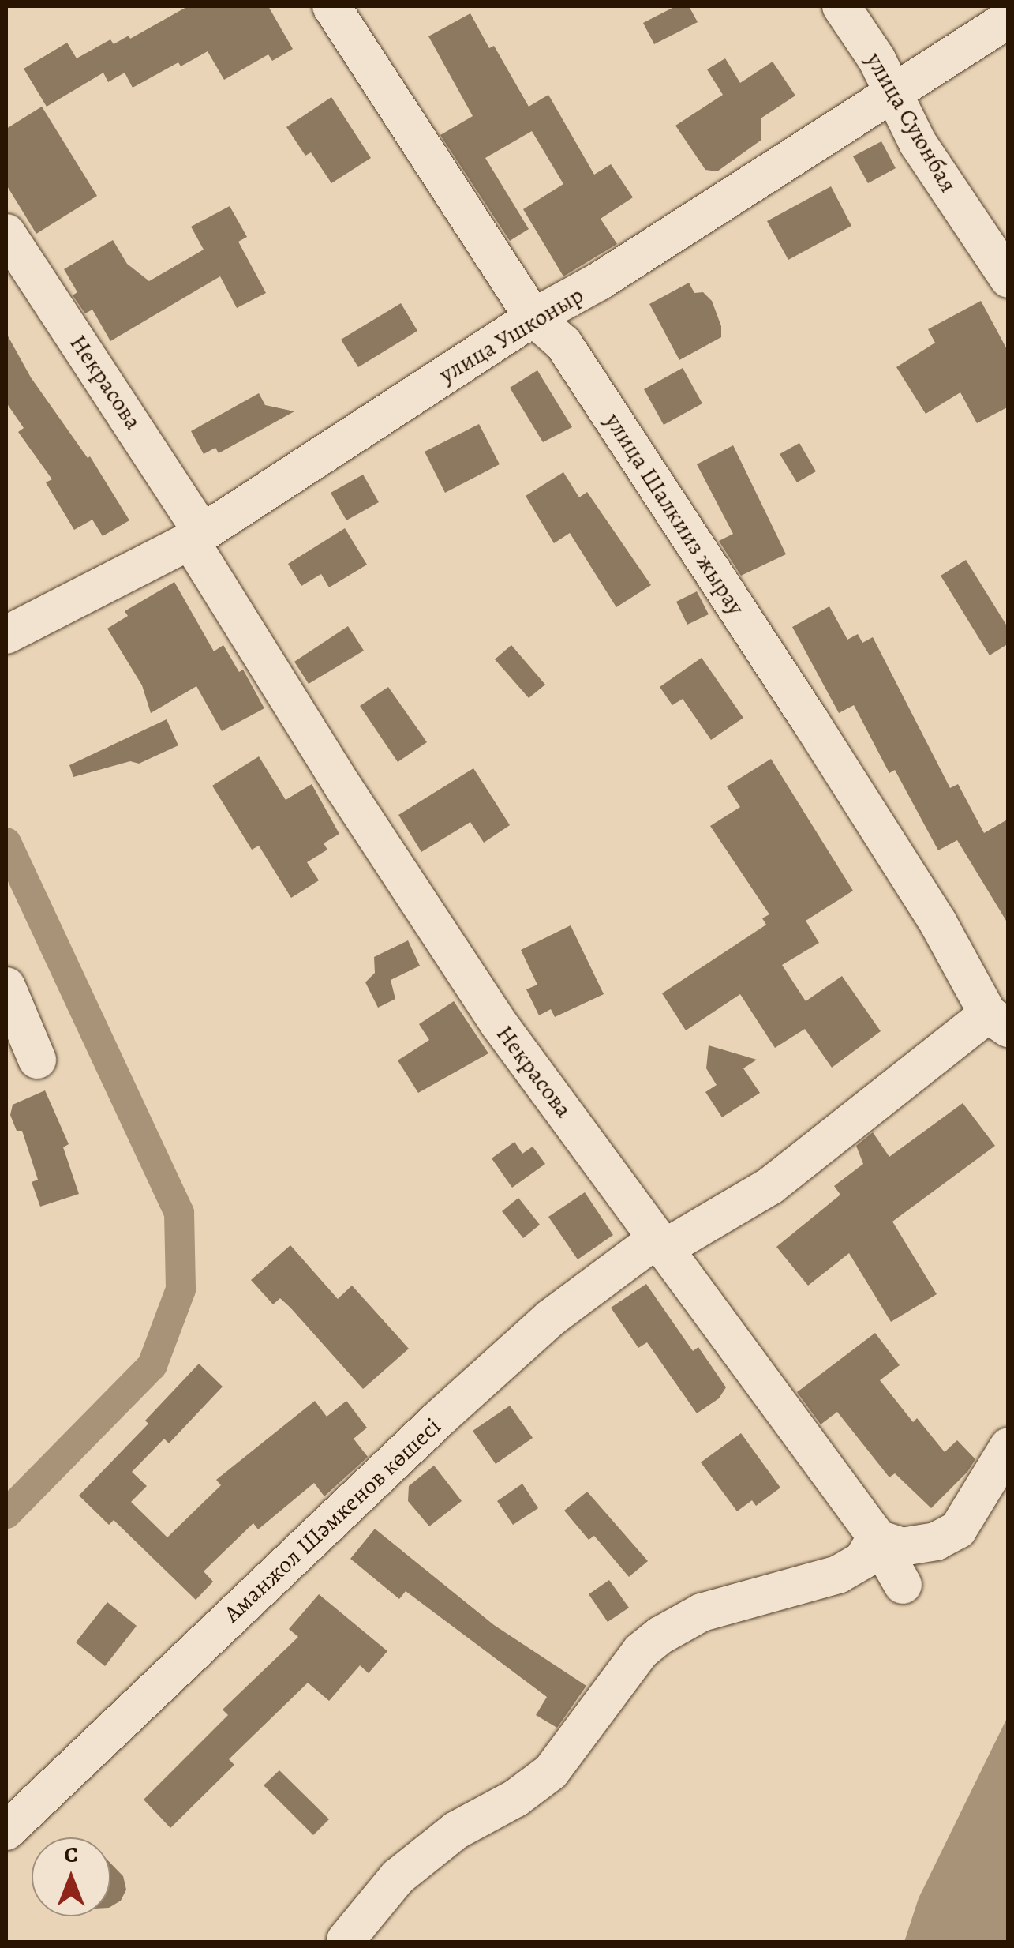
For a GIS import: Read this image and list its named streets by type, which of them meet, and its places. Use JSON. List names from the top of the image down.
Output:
{
  "streets": {
    "street": [
      "улица Суюнбая",
      "улица Ушконыр",
      "Некрасова",
      "улица Шалкииз жырау",
      "Аманжол Шәмкенов көшесі"
    ]
  },
  "crossings": [
    ["улица Суюнбая", "улица Ушконыр"],
    ["улица Ушконыр", "Некрасова"],
    ["улица Ушконыр", "улица Шалкииз жырау"],
    ["Некрасова", "Аманжол Шәмкенов көшесі"],
    ["улица Шалкииз жырау", "Аманжол Шәмкенов көшесі"]
  ],
  "north": "top"
}
